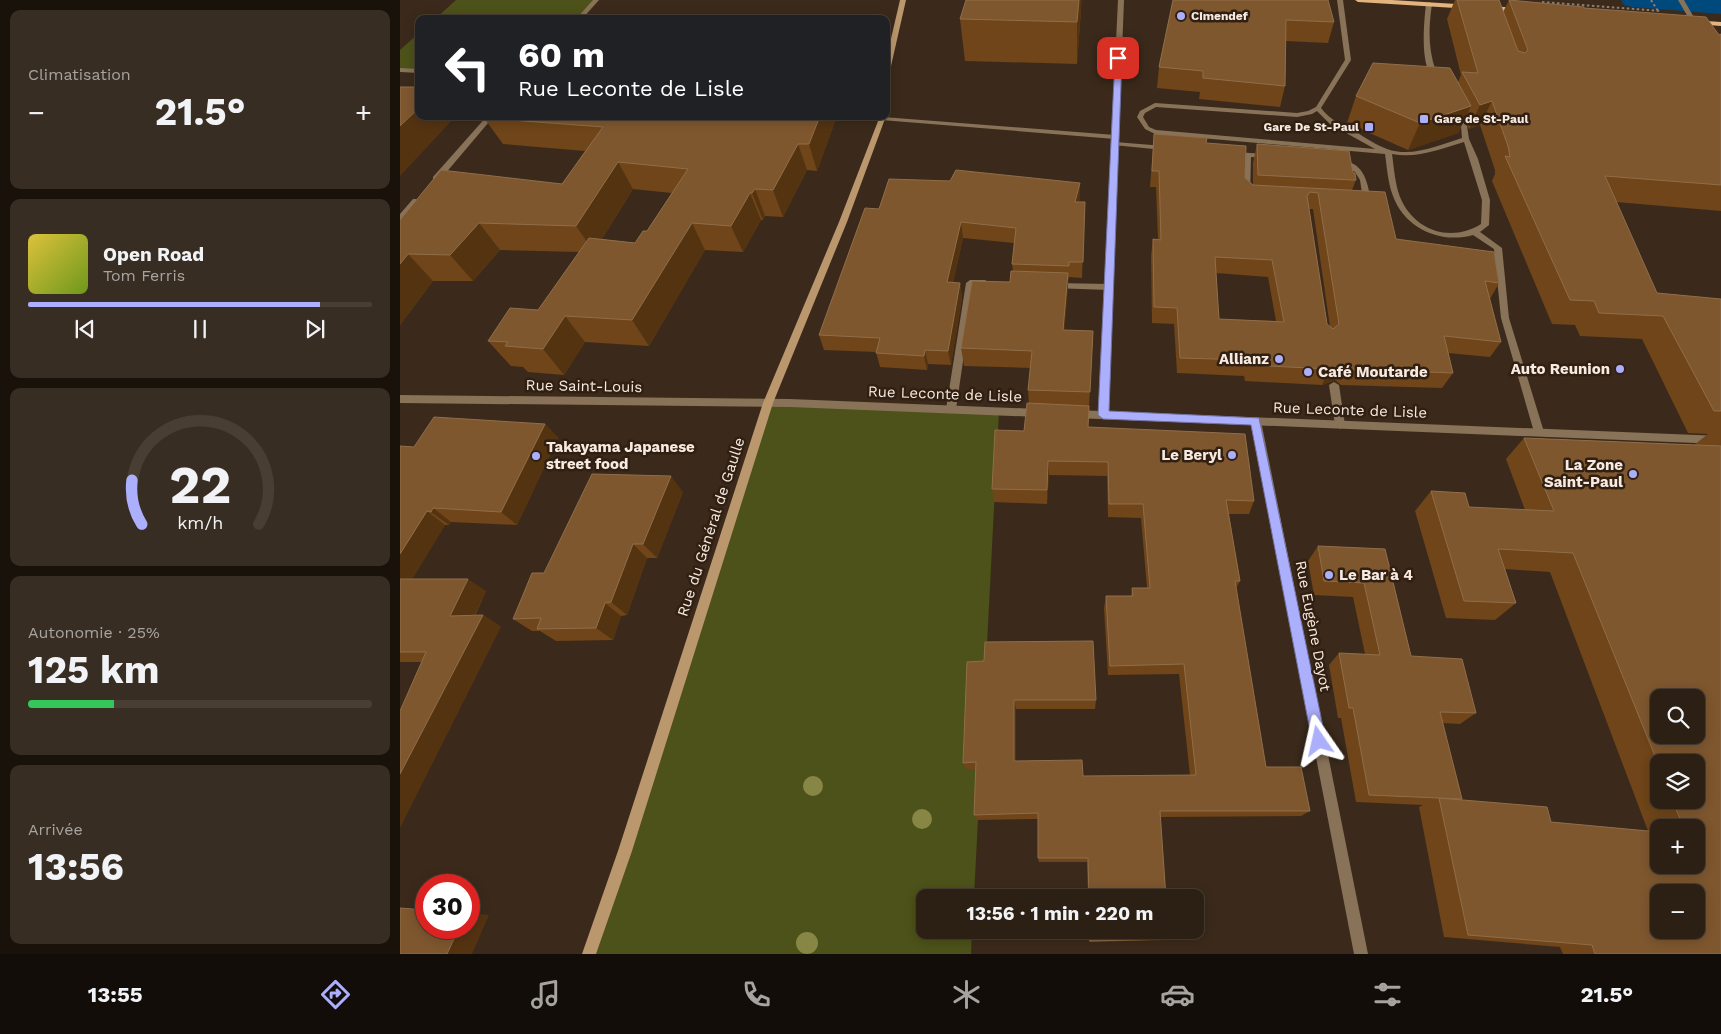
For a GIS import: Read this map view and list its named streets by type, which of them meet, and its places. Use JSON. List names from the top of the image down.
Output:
{
  "streets": {
    "main road": ["Rue du Général de Gaulle"],
    "street": ["Rue Saint-Louis", "Rue Leconte de Lisle", "Rue Eugène Dayot"]
  },
  "crossings": [
    ["Rue Saint-Louis", "Rue Leconte de Lisle"],
    ["Rue Saint-Louis", "Rue du Général de Gaulle"],
    ["Rue Leconte de Lisle", "Rue du Général de Gaulle"],
    ["Rue Leconte de Lisle", "Rue Eugène Dayot"]
  ],
  "places": {
    "other": [
      "Cimendef",
      "Allianz",
      "Auto Reunion",
      "Café Moutarde",
      "Le Beryl",
      "Takayama Japanese street food",
      "La Zone Saint-Paul",
      "Le Bar à 4"
    ],
    "transit": ["Gare de St-Paul", "Gare De St-Paul"]
  },
  "page": {
    "tile": [
      "Climatisation",
      ["Autonomie · 25%", "125 km"],
      ["Arrivée", "13:56"]
    ],
    "turn": ["60 m", "Rue Leconte de Lisle"],
    "heat": ["−", "21.5°", "+"],
    "song": ["Open Road", "Tom Ferris"],
    "map_buttons": ["+", "−"],
    "limit": "30",
    "trip": "13:56 · 1 min · 220 m",
    "tabs": ["13:55", "21.5°"],
    "gauge": ["22", "km/h"]
  }
}
